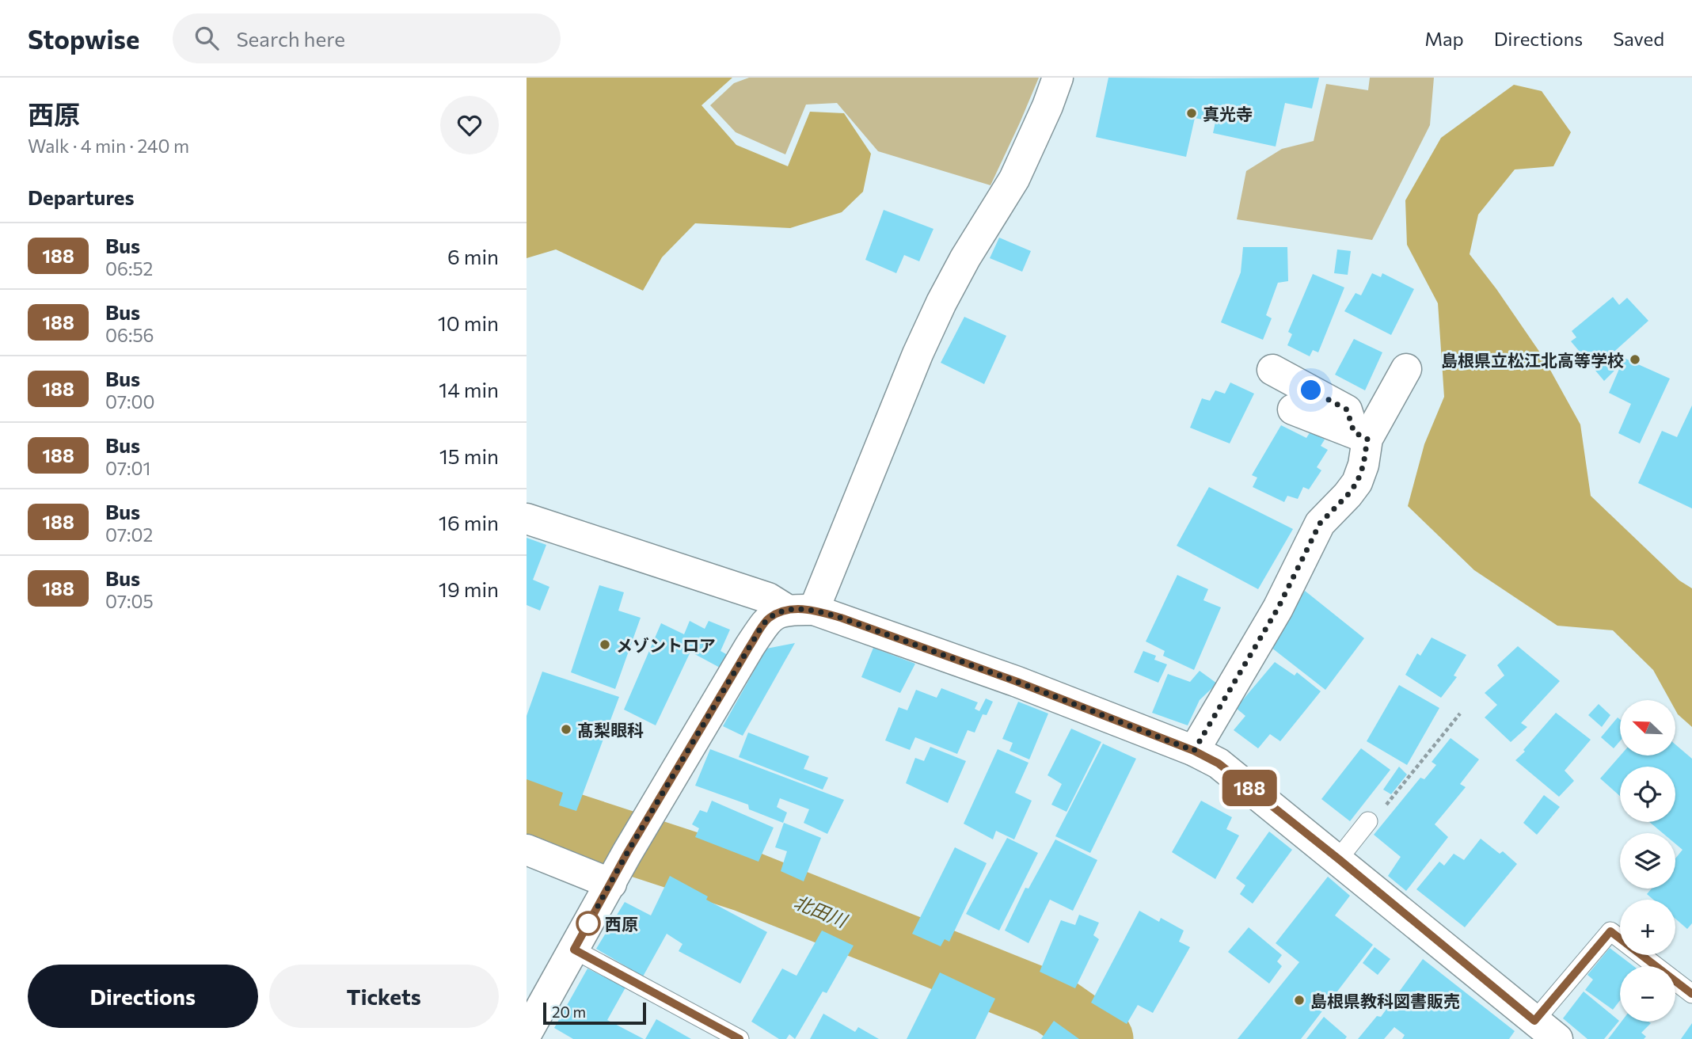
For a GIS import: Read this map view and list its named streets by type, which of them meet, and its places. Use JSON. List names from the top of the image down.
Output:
{
  "water": ["北田川"],
  "places": [
    "真光寺",
    "島根県立松江北高等学校",
    "メゾントロア",
    "髙梨眼科",
    "西原",
    "島根県教科図書販売"
  ],
  "lines": ["bus line 188"],
  "scale_bar": "20 m",
  "north": "top left",
  "page": {
    "header": "Stopwise",
    "search": "Search here",
    "nav": ["Map", "Directions", "Saved"],
    "heading": [
      ["西原", "Walk · 4 min · 240 m"],
      "Departures"
    ],
    "on_map": "188",
    "list": [
      {
        "mark": "188",
        "name": "Bus",
        "note": "06:52",
        "value": "6 min"
      },
      {
        "mark": "188",
        "name": "Bus",
        "note": "06:56",
        "value": "10 min"
      },
      {
        "mark": "188",
        "name": "Bus",
        "note": "07:00",
        "value": "14 min"
      },
      {
        "mark": "188",
        "name": "Bus",
        "note": "07:01",
        "value": "15 min"
      },
      {
        "mark": "188",
        "name": "Bus",
        "note": "07:02",
        "value": "16 min"
      },
      {
        "mark": "188",
        "name": "Bus",
        "note": "07:05",
        "value": "19 min"
      }
    ],
    "map_buttons": ["+", "−"],
    "buttons": ["Directions", "Tickets"],
    "scale": "20 m"
  }
}
